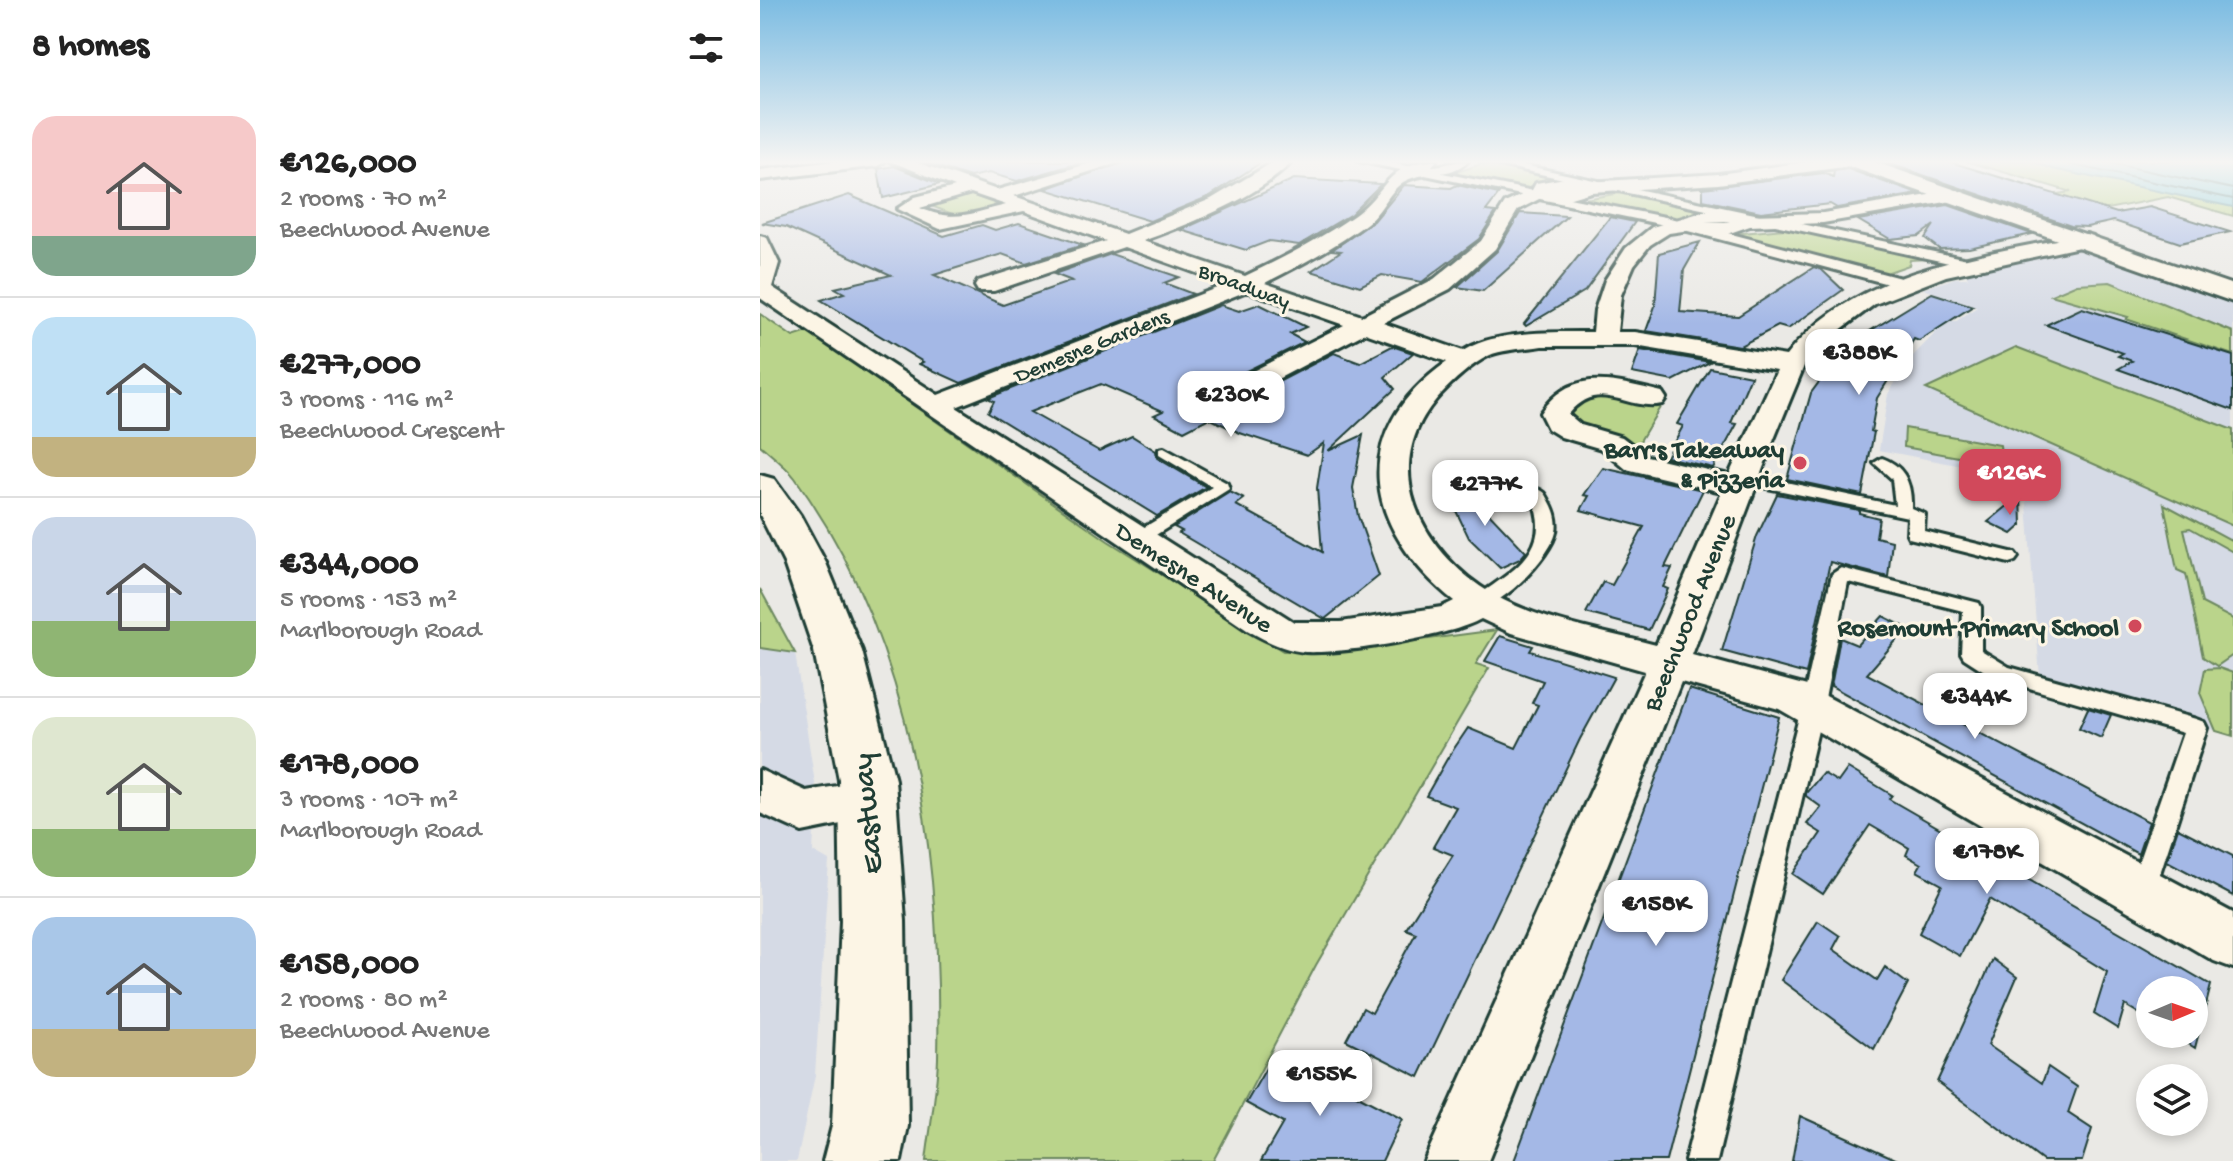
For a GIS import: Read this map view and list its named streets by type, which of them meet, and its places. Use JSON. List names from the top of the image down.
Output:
{
  "streets": {
    "street": [
      "Broadway",
      "Demesne Gardens",
      "Demesne Avenue",
      "Beechwood Avenue",
      "Eastway"
    ]
  },
  "crossings": [
    ["Broadway", "Demesne Gardens"],
    ["Demesne Gardens", "Demesne Avenue"]
  ],
  "places": ["Barr's Takeaway & Pizzeria", "Rosemount Primary School"],
  "north": "right",
  "page": {
    "heading": "8 homes",
    "list": [
      {
        "name": "€126,000",
        "note": "2 rooms · 70 m² · Beechwood Avenue"
      },
      {
        "name": "€277,000",
        "note": "3 rooms · 116 m² · Beechwood Crescent"
      },
      {
        "name": "€344,000",
        "note": "5 rooms · 153 m² · Marlborough Road"
      },
      {
        "name": "€178,000",
        "note": "3 rooms · 107 m² · Marlborough Road"
      },
      {
        "name": "€158,000",
        "note": "2 rooms · 80 m² · Beechwood Avenue"
      }
    ],
    "price": [
      "€388K",
      "€230K",
      "€126K",
      "€277K",
      "€344K",
      "€178K",
      "€158K",
      "€155K"
    ]
  }
}
